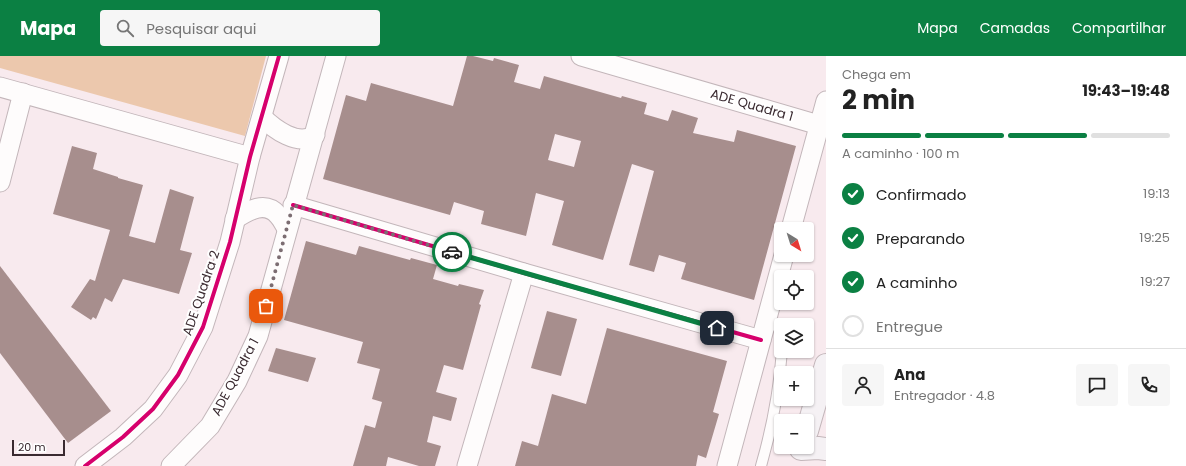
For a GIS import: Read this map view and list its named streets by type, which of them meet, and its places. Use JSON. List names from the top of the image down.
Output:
{
  "streets": {
    "street": ["ADE Quadra 1", "ADE Quadra 2"]
  },
  "scale_bar": "20 m",
  "north": "bottom right",
  "page": {
    "header": "Mapa",
    "search": "Pesquisar aqui",
    "nav": ["Mapa", "Camadas", "Compartilhar"],
    "heading": ["2 min", "Chega em", "19:43–19:48"],
    "panel": ["Ana", "Entregador · 4.8"],
    "bar": "A caminho · 100 m",
    "list": [
      ["Confirmado", "19:13"],
      ["Preparando", "19:25"],
      ["A caminho", "19:27"],
      "Entregue"
    ],
    "map_buttons": ["+", "−"],
    "scale": "20 m"
  }
}
